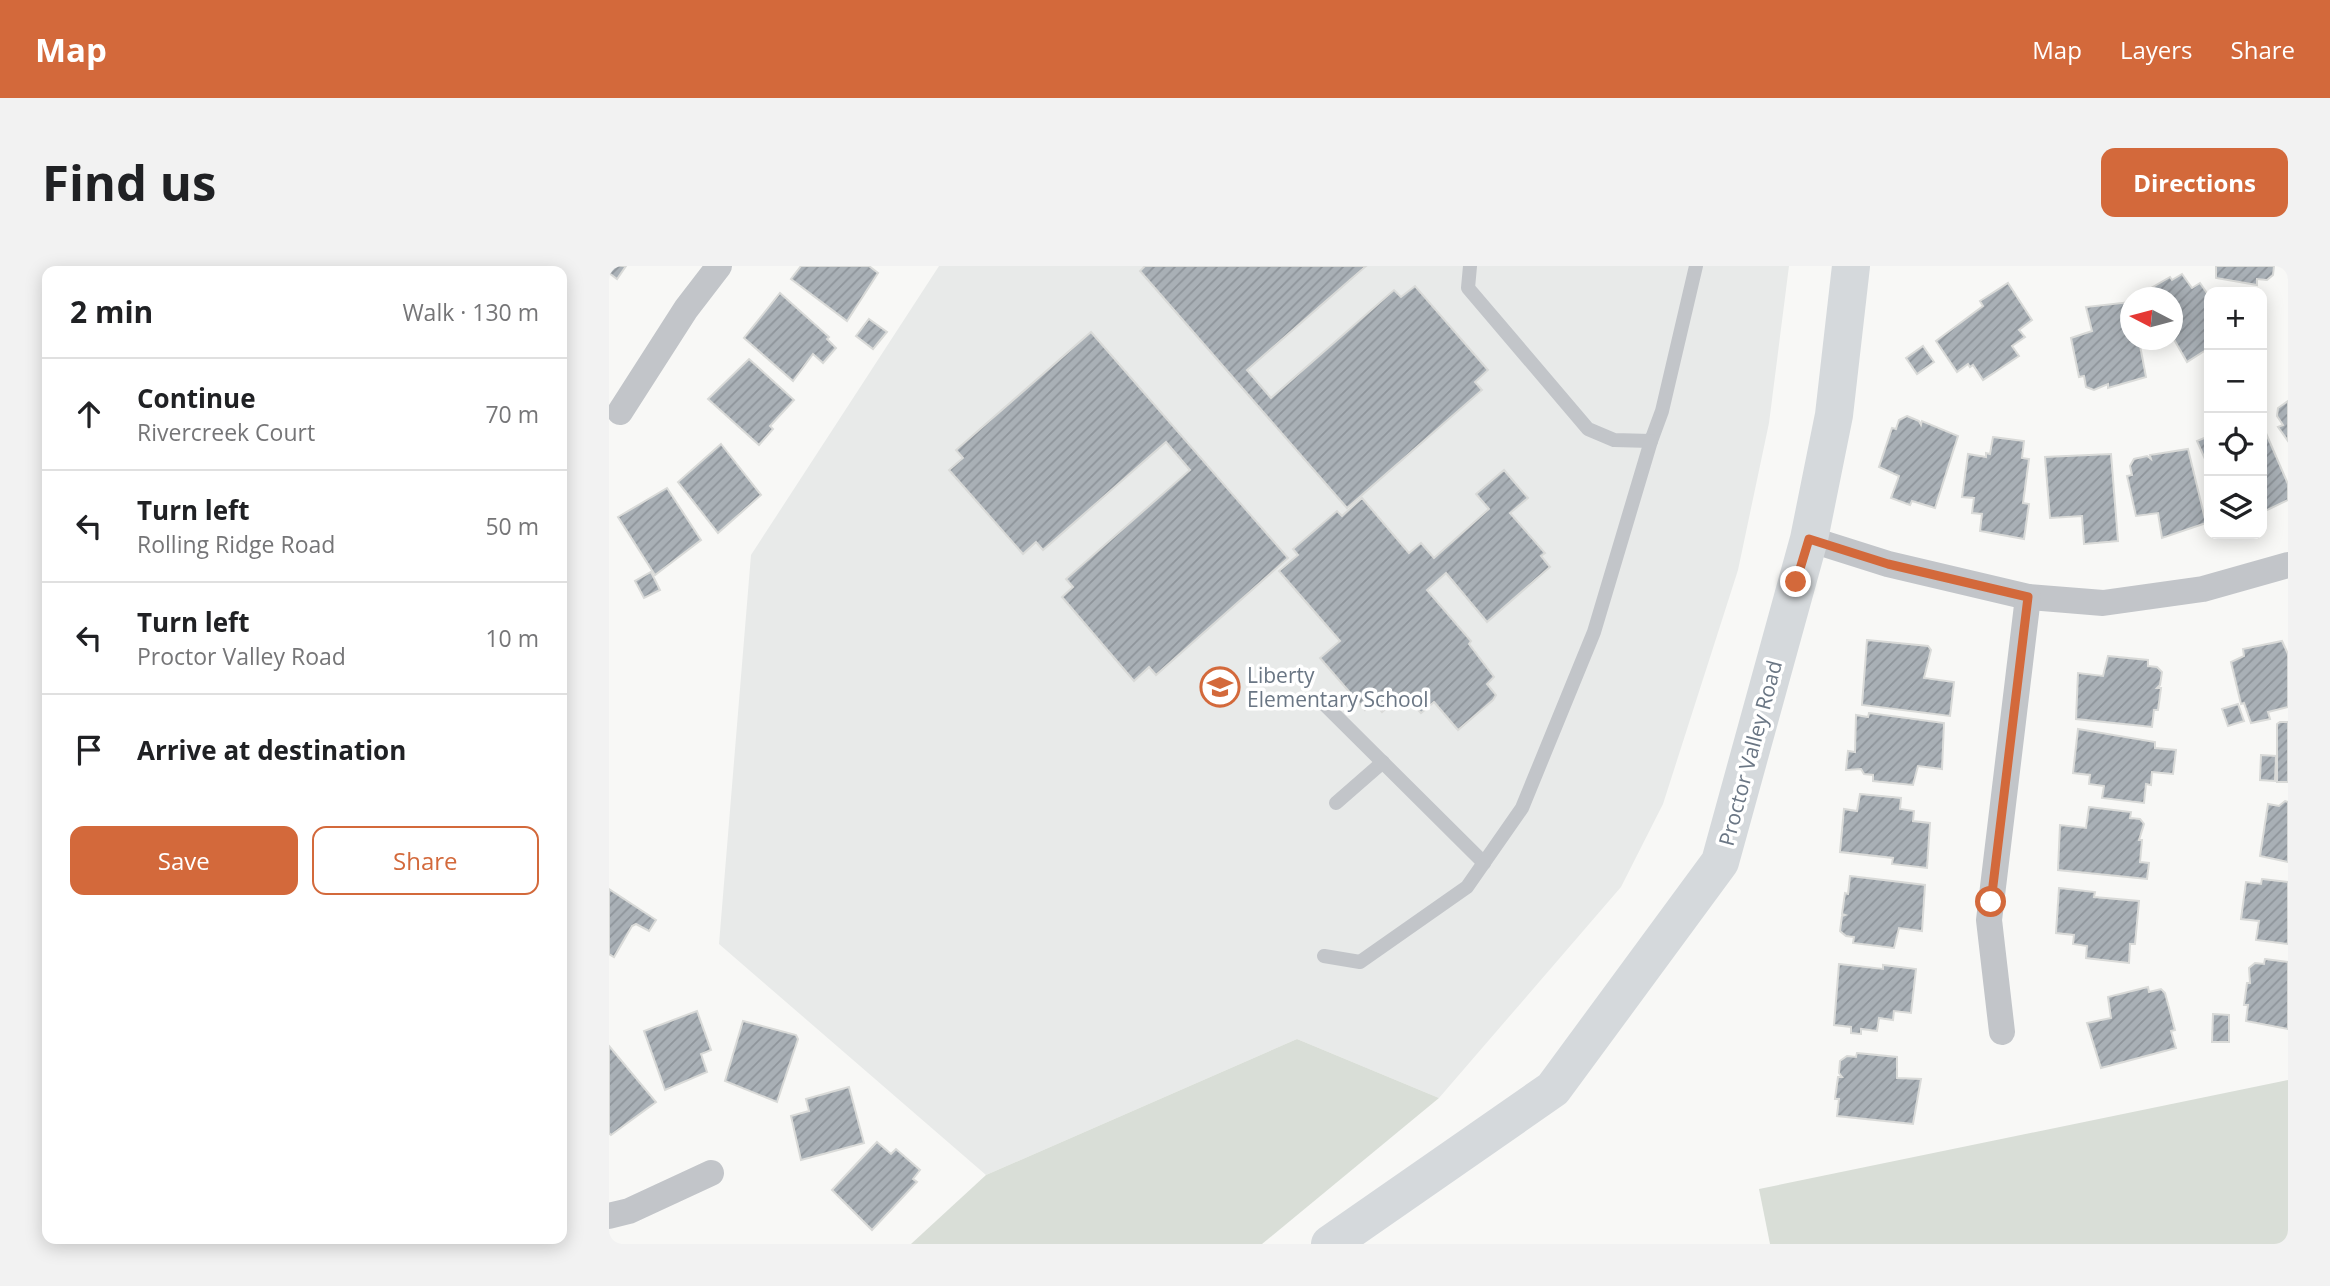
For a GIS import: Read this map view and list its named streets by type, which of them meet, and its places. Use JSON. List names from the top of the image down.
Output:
{
  "streets": {
    "street": ["Proctor Valley Road"]
  },
  "places": {
    "school or university": ["Liberty Elementary School"]
  },
  "north": "left",
  "page": {
    "header": "Map",
    "nav": ["Map", "Layers", "Share"],
    "buttons": [
      "Directions",
      ["Save", "Share"]
    ],
    "title": "Find us",
    "heading": ["2 min", "Walk · 130 m"],
    "map_buttons": ["+", "−"],
    "list": [
      ["Continue", "Rivercreek Court", "70 m"],
      ["Turn left", "Rolling Ridge Road", "50 m"],
      ["Turn left", "Proctor Valley Road", "10 m"],
      "Arrive at destination"
    ]
  }
}
